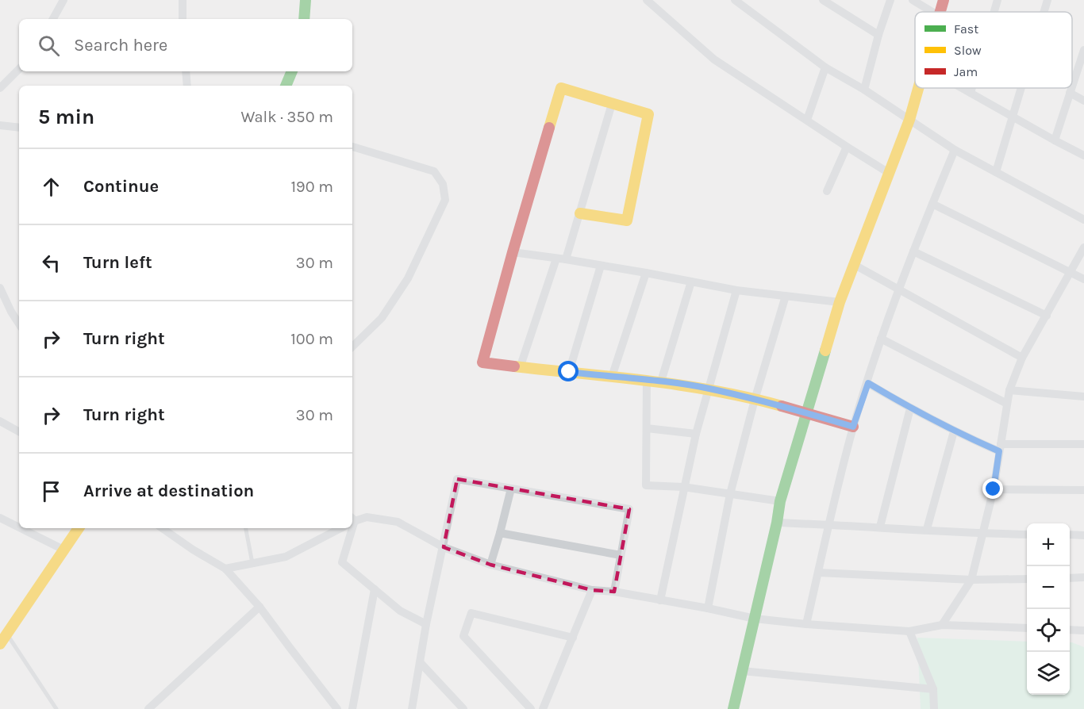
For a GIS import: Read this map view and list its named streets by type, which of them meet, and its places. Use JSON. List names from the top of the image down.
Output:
{
  "legend": ["Fast", "Slow", "Jam"],
  "page": {
    "search": "Search here",
    "heading": ["5 min", "Walk · 350 m"],
    "list": [
      ["Continue", "190 m"],
      ["Turn left", "30 m"],
      ["Turn right", "100 m"],
      ["Turn right", "30 m"],
      "Arrive at destination"
    ],
    "map_buttons": ["+", "−"]
  }
}
